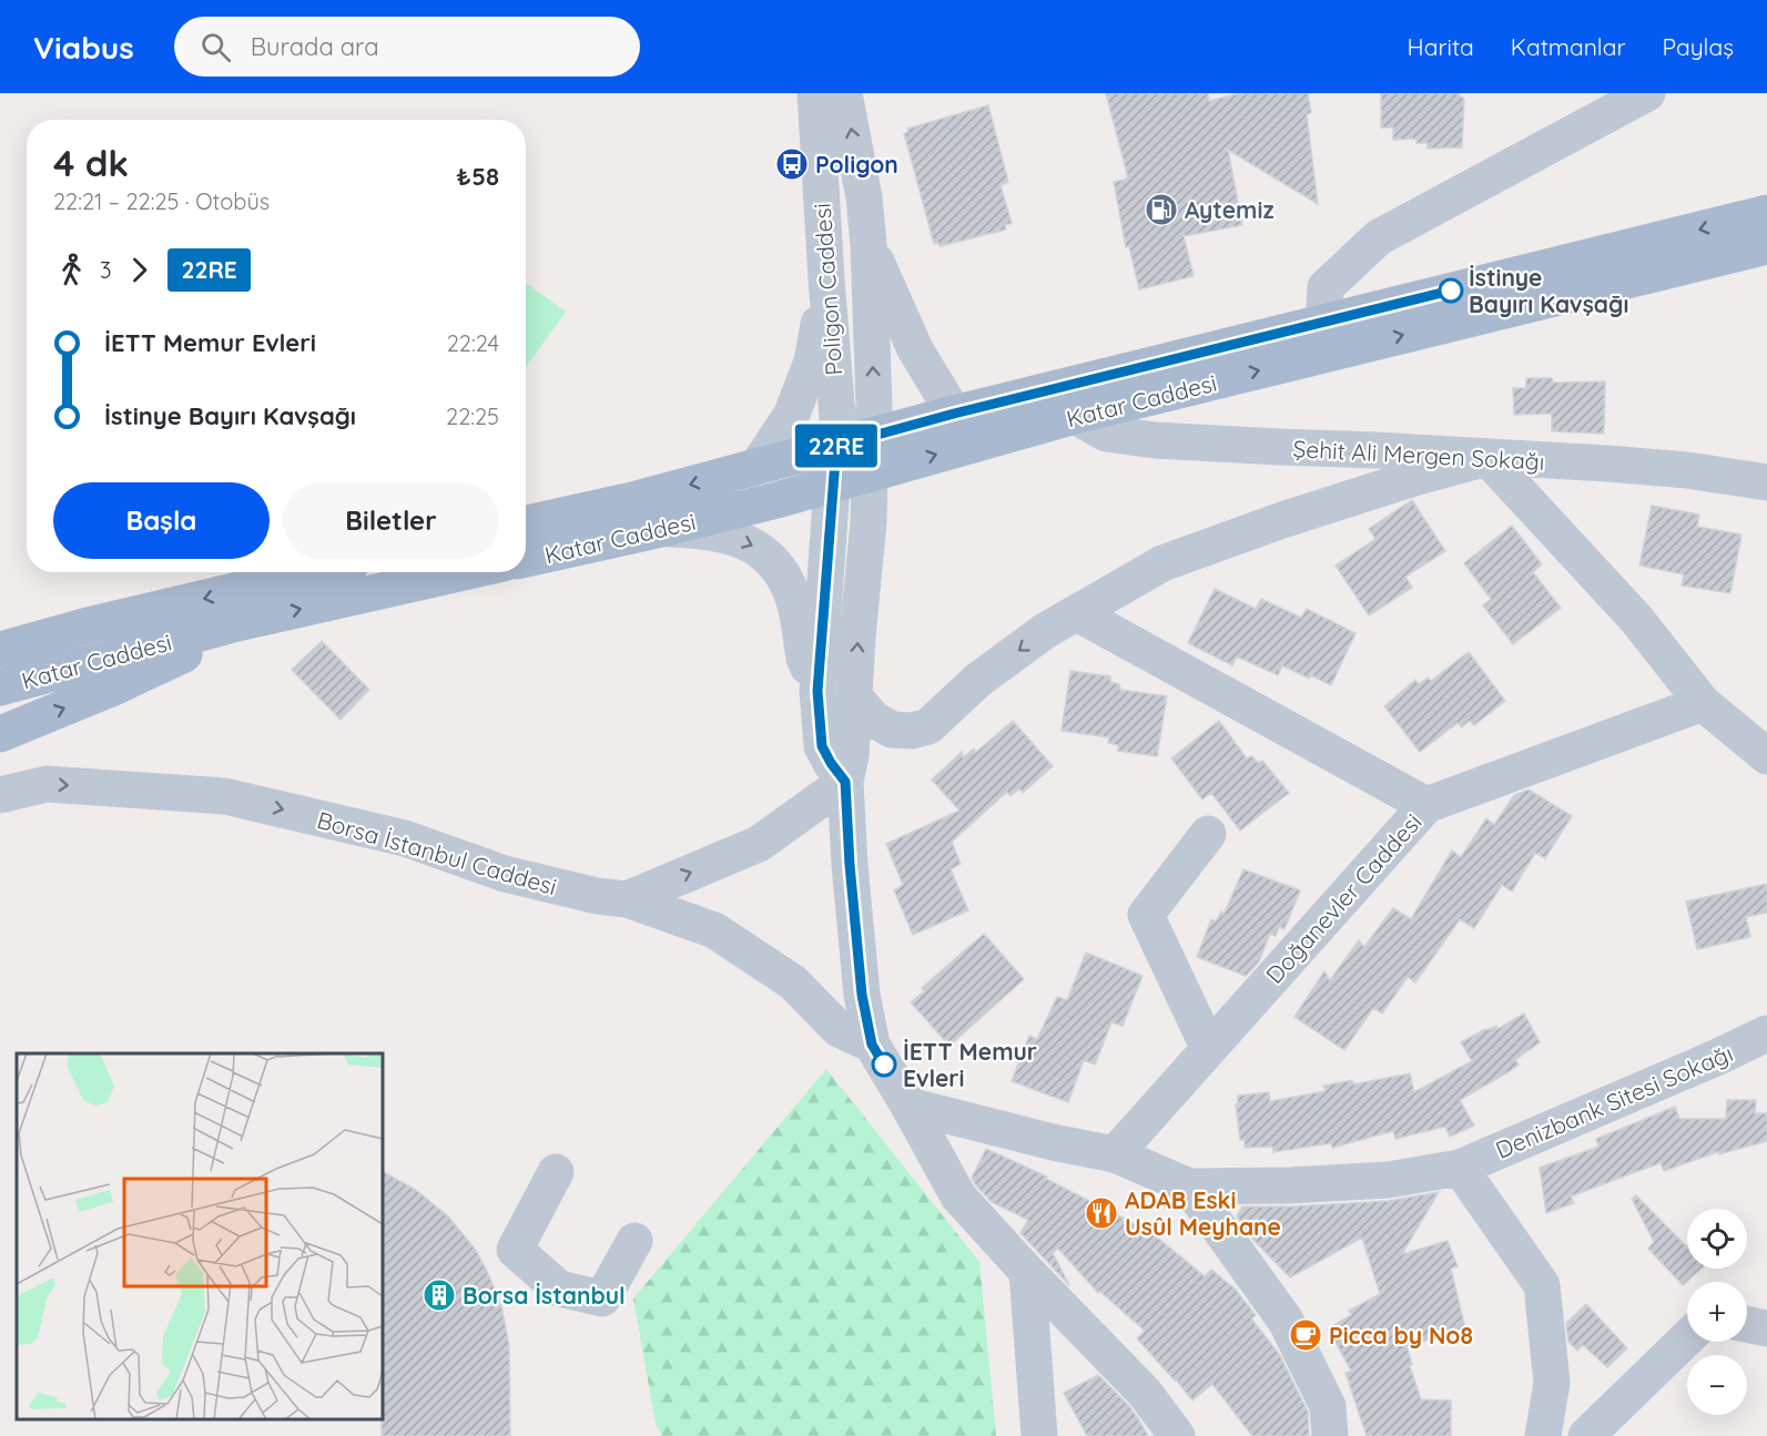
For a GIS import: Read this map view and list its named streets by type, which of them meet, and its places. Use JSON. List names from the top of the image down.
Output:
{
  "streets": {
    "main road": ["Katar Caddesi"],
    "street": [
      "Poligon Caddesi",
      "Şehit Ali Mergen Sokağı",
      "Borsa İstanbul Caddesi",
      "Doğanevler Caddesi",
      "Denizbank Sitesi Sokağı"
    ]
  },
  "crossings": [
    ["Poligon Caddesi", "Katar Caddesi"],
    ["Katar Caddesi", "Şehit Ali Mergen Sokağı"]
  ],
  "one_way": ["Borsa İstanbul Caddesi"],
  "places": {
    "bus stop": ["Poligon"],
    "fuel station": ["Aytemiz"],
    "other": ["İstinye Bayırı Kavşağı", "İETT Memur Evleri"],
    "restaurant": ["ADAB Eski Usûl Meyhane"],
    "building": ["Borsa İstanbul"],
    "cafe": ["Picca by No8"]
  },
  "lines": ["bus line 22RE"],
  "page": {
    "header": "Viabus",
    "search": "Burada ara",
    "nav": ["Harita", "Katmanlar", "Paylaş"],
    "on_map": "22RE",
    "heading": ["4 dk", "22:21 – 22:25 · Otobüs", "₺58"],
    "legs": ["3", "22RE"],
    "list": [
      {
        "name": "İETT Memur Evleri",
        "value": "22:24"
      },
      {
        "name": "İstinye Bayırı Kavşağı",
        "value": "22:25"
      }
    ],
    "buttons": ["Başla", "Biletler"],
    "map_buttons": ["+", "−"]
  }
}
